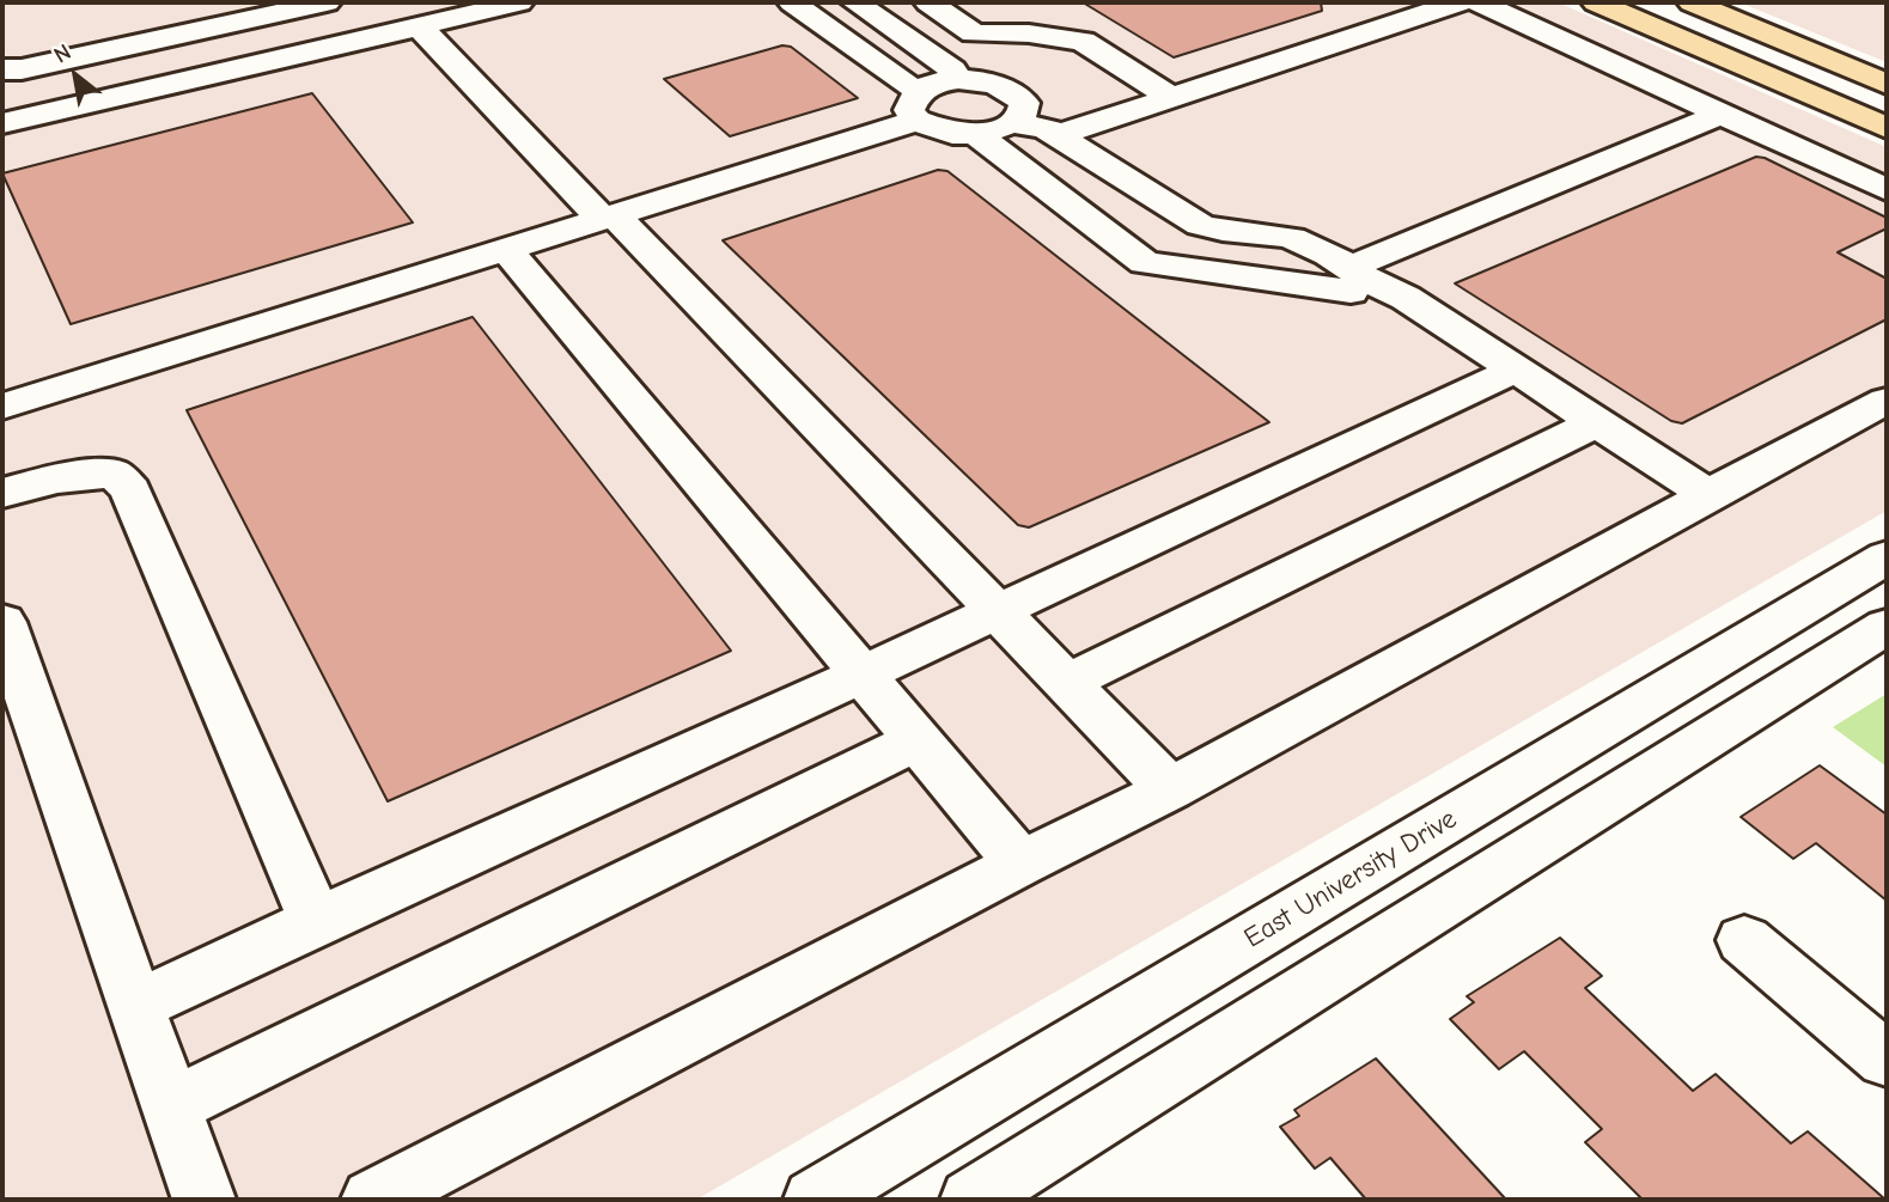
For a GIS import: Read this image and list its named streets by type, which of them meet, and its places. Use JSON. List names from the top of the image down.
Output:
{
  "streets": {
    "street": ["East University Drive"]
  },
  "north": "top left"
}
